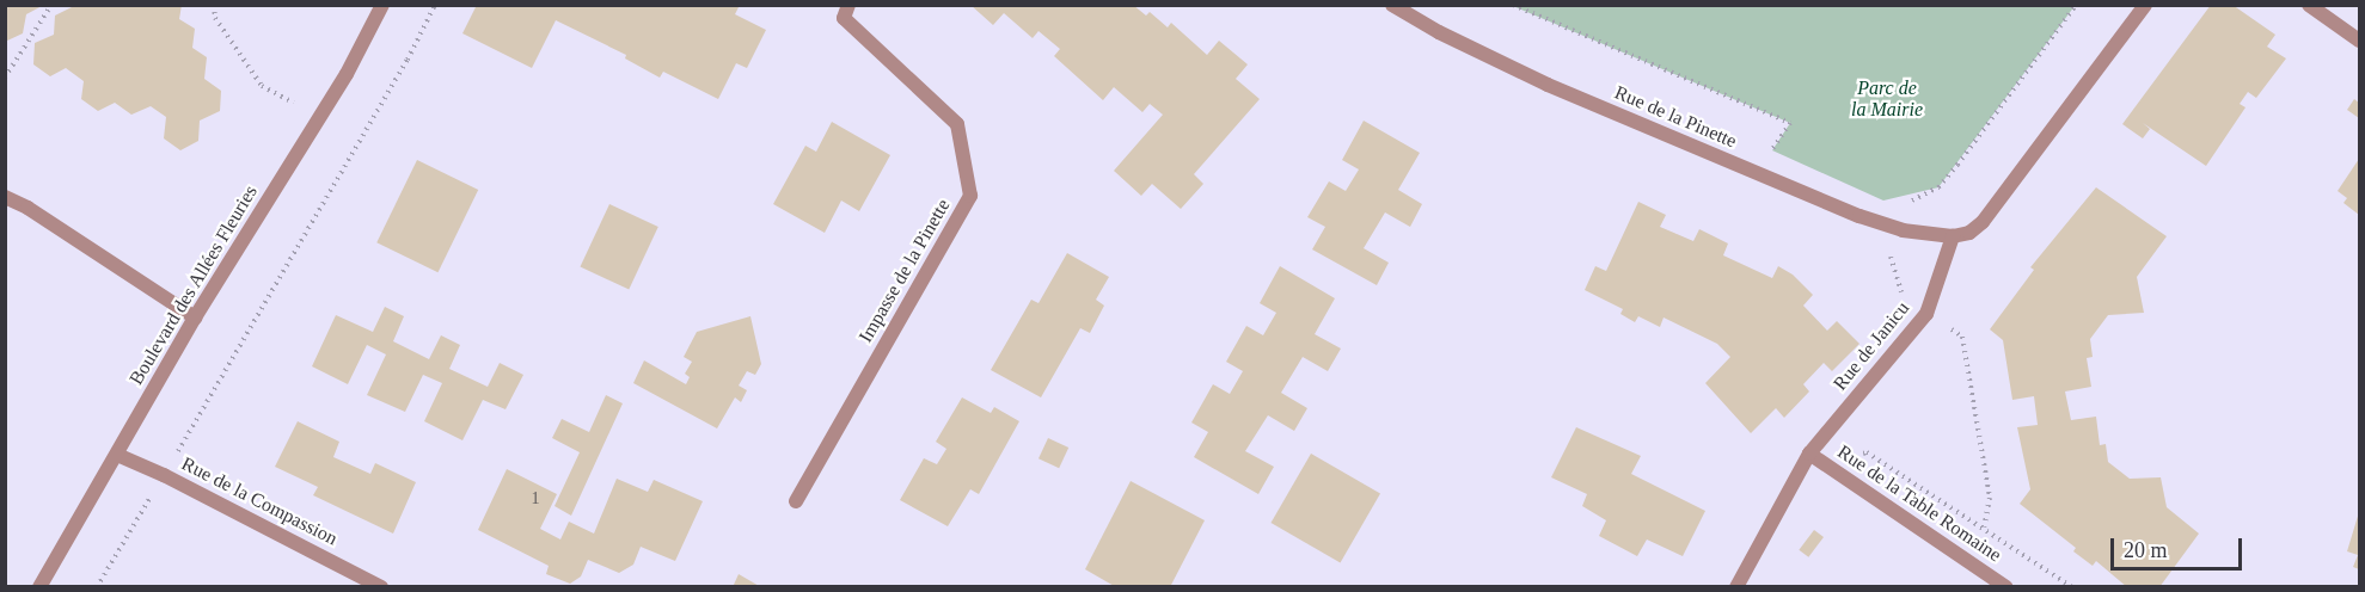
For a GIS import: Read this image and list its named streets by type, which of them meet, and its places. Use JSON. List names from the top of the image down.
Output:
{
  "streets": {
    "street": [
      "Rue de la Pinette",
      "Impasse de la Pinette",
      "Boulevard des Allées Fleuries",
      "Rue de Janicu",
      "Rue de la Compassion",
      "Rue de la Table Romaine"
    ]
  },
  "crossings": [
    ["Rue de la Pinette", "Rue de Janicu"],
    ["Boulevard des Allées Fleuries", "Rue de la Compassion"],
    ["Rue de Janicu", "Rue de la Table Romaine"]
  ],
  "parks": ["Parc de la Mairie"],
  "house_numbers": ["1"],
  "scale_bar": "20 m"
}
